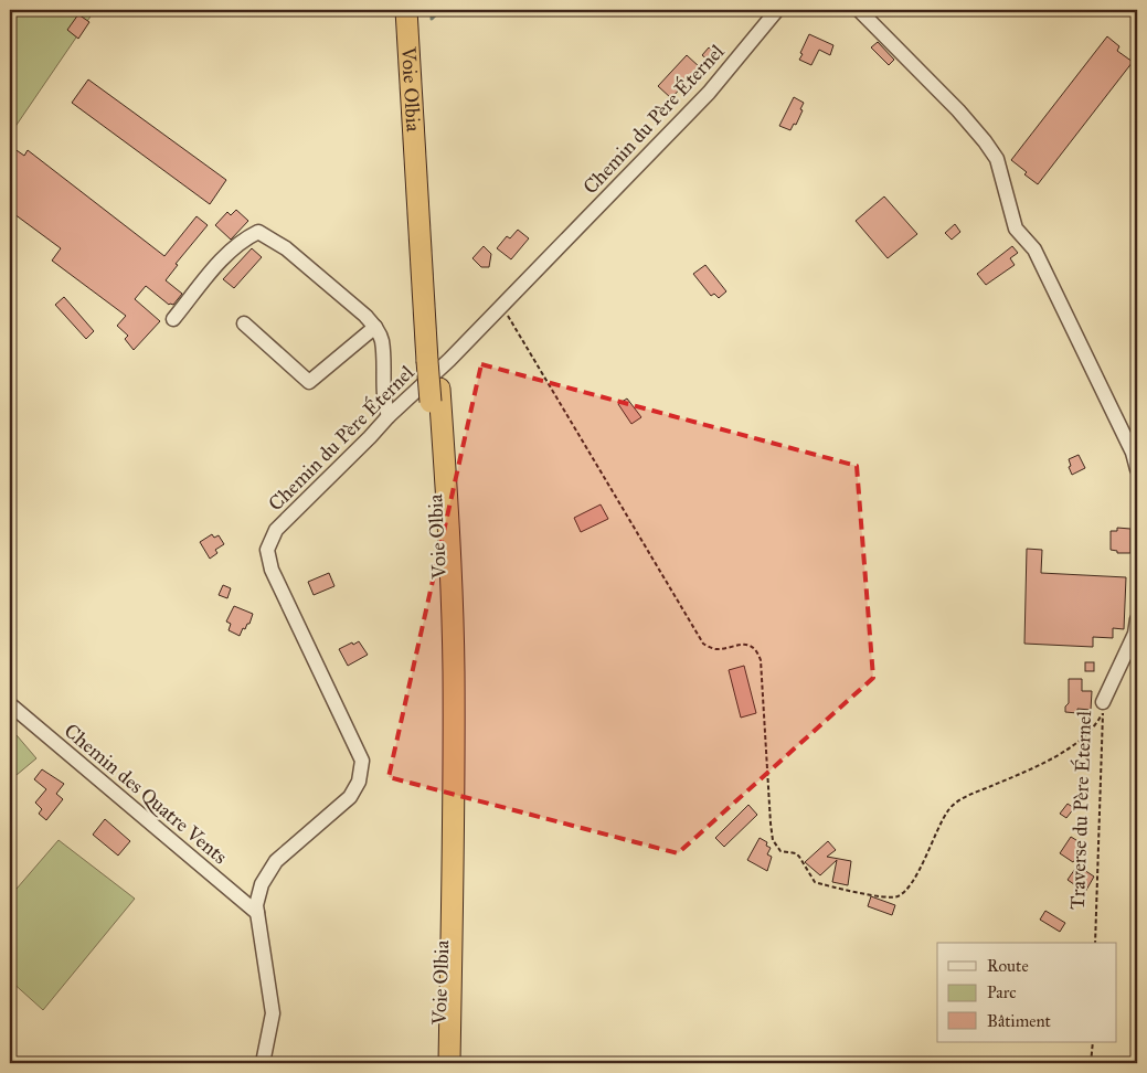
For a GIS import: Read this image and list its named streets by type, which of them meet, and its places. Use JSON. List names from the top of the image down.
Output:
{
  "streets": {
    "highway": ["Voie Olbia"],
    "street": ["Chemin du Père Éternel", "Chemin des Quatre Vents", "Traverse du Père Éternel"]
  },
  "crossings": [
    ["Chemin du Père Éternel", "Chemin des Quatre Vents"]
  ],
  "legend": ["Route", "Parc", "Bâtiment"]
}
